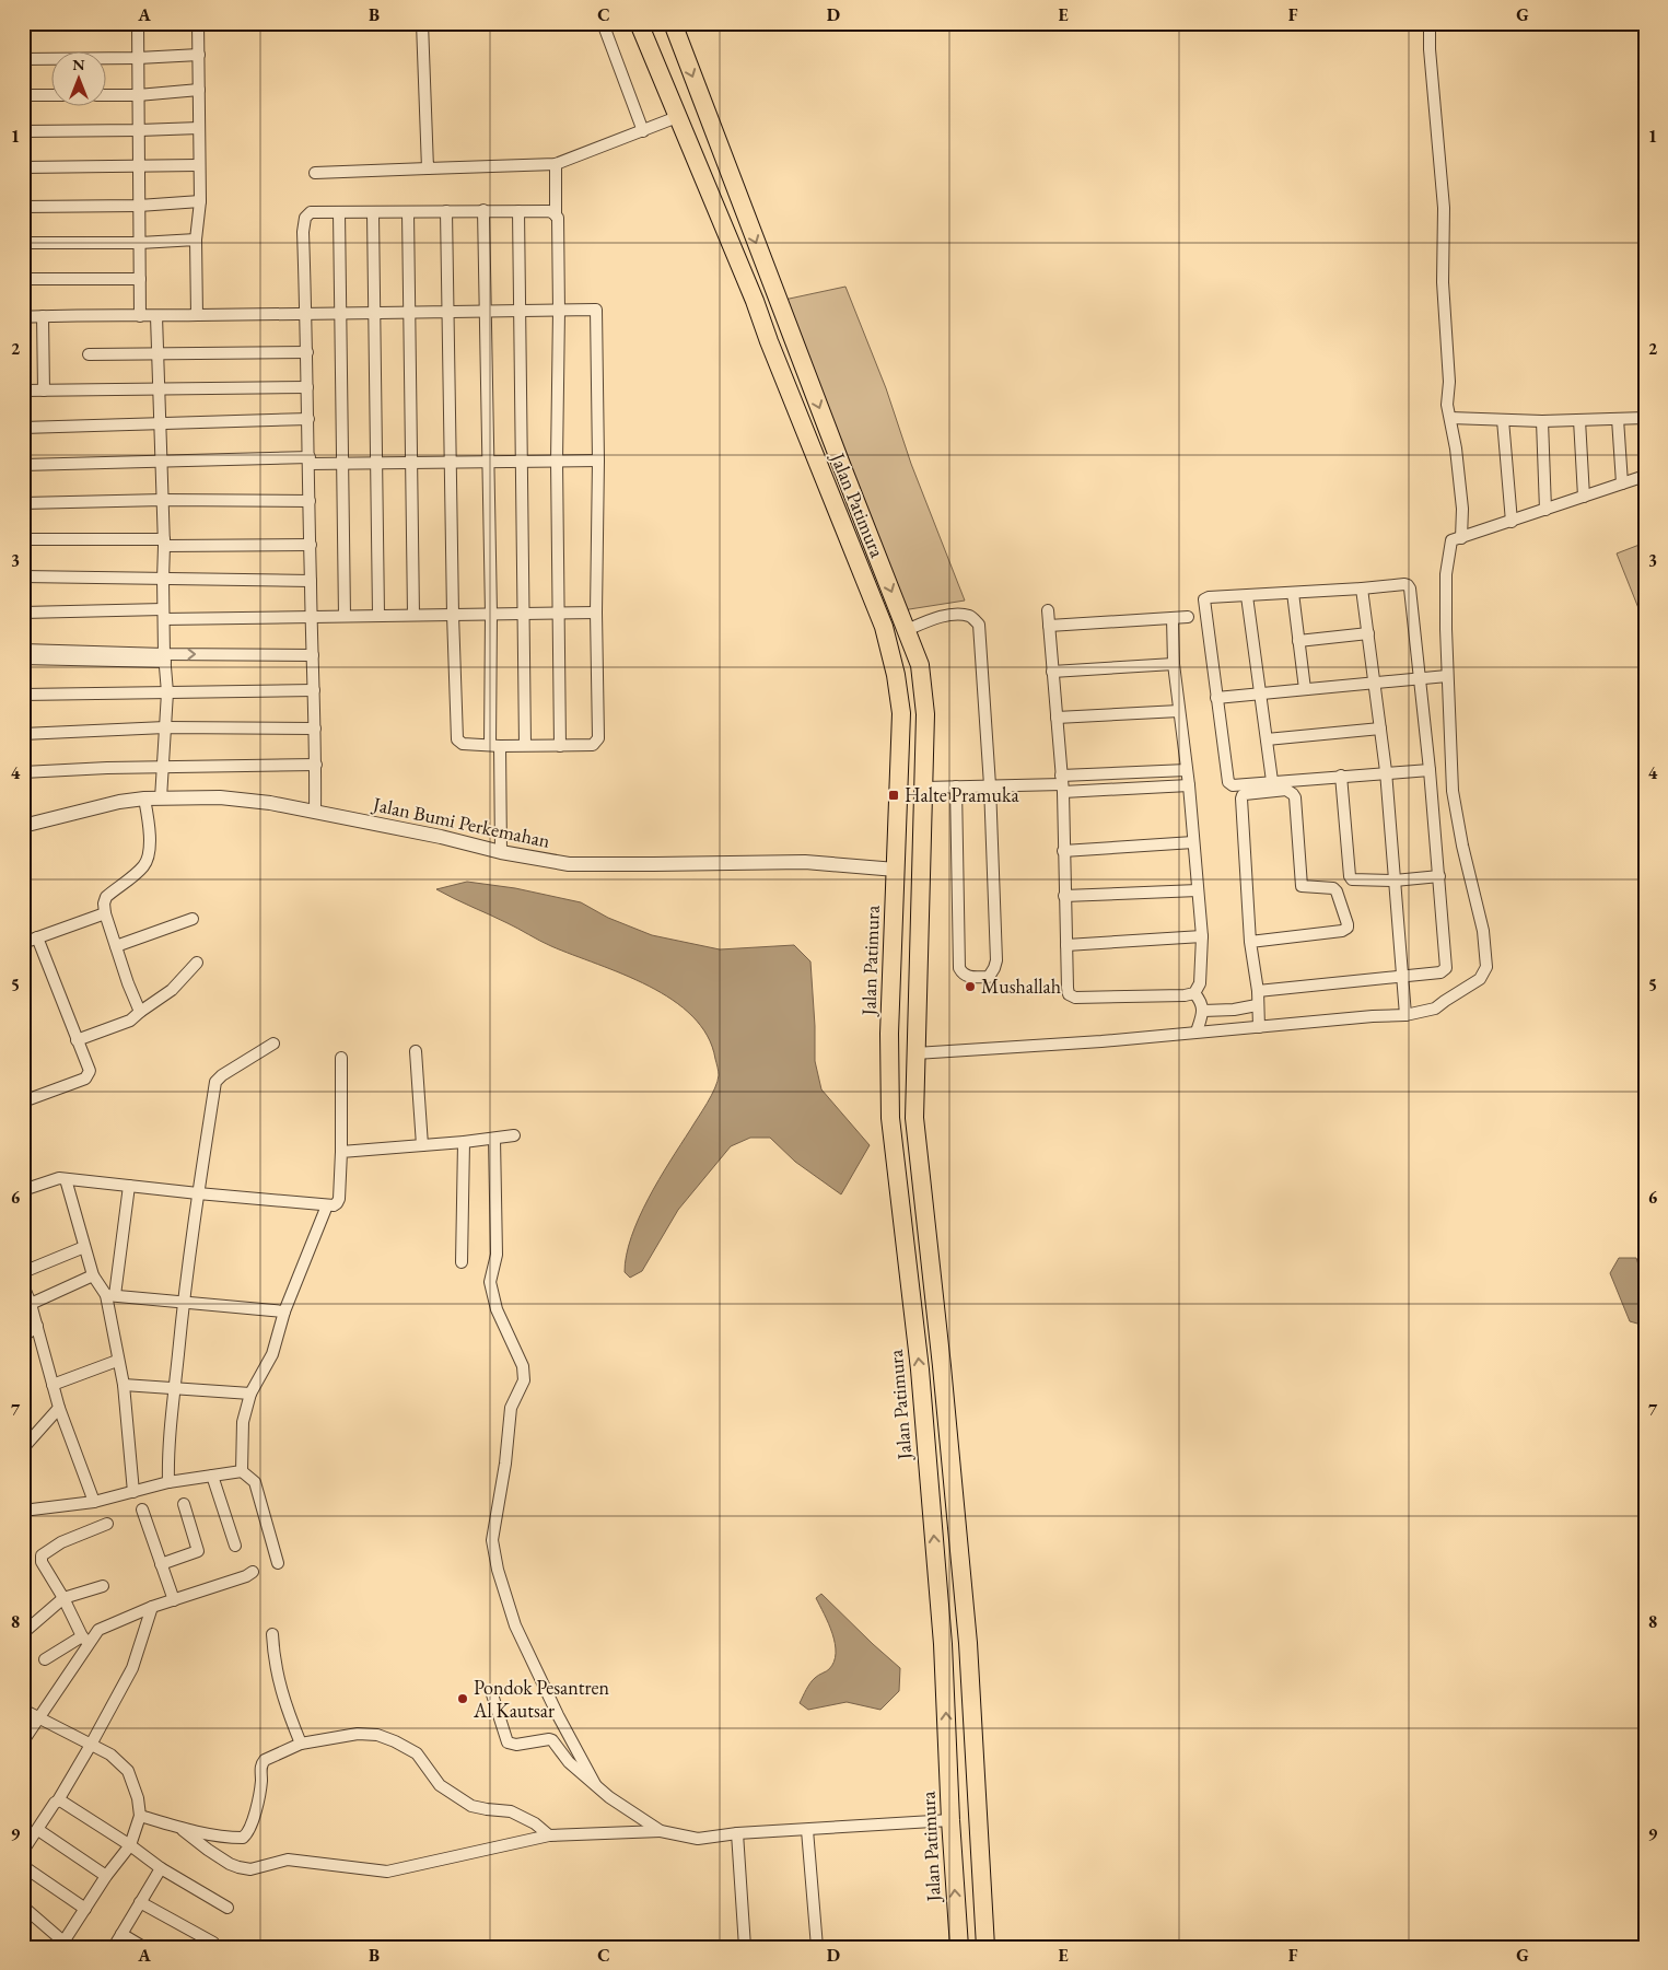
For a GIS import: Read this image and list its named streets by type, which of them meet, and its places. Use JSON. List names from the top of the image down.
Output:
{
  "streets": {
    "highway": ["Jalan Patimura"],
    "street": ["Jalan Bumi Perkemahan"]
  },
  "crossings": [
    ["Jalan Patimura", "Jalan Bumi Perkemahan"]
  ],
  "places": {
    "transit": ["Halte Pramuka"],
    "other": ["Mushallah", "Pondok Pesantren Al Kautsar"]
  },
  "north": "top",
  "grid": {
    "columns": [
      "A",
      "B",
      "C",
      "D",
      "E",
      "F",
      "G"
    ],
    "rows": [
      "1",
      "2",
      "3",
      "4",
      "5",
      "6",
      "7",
      "8",
      "9"
    ]
  }
}
